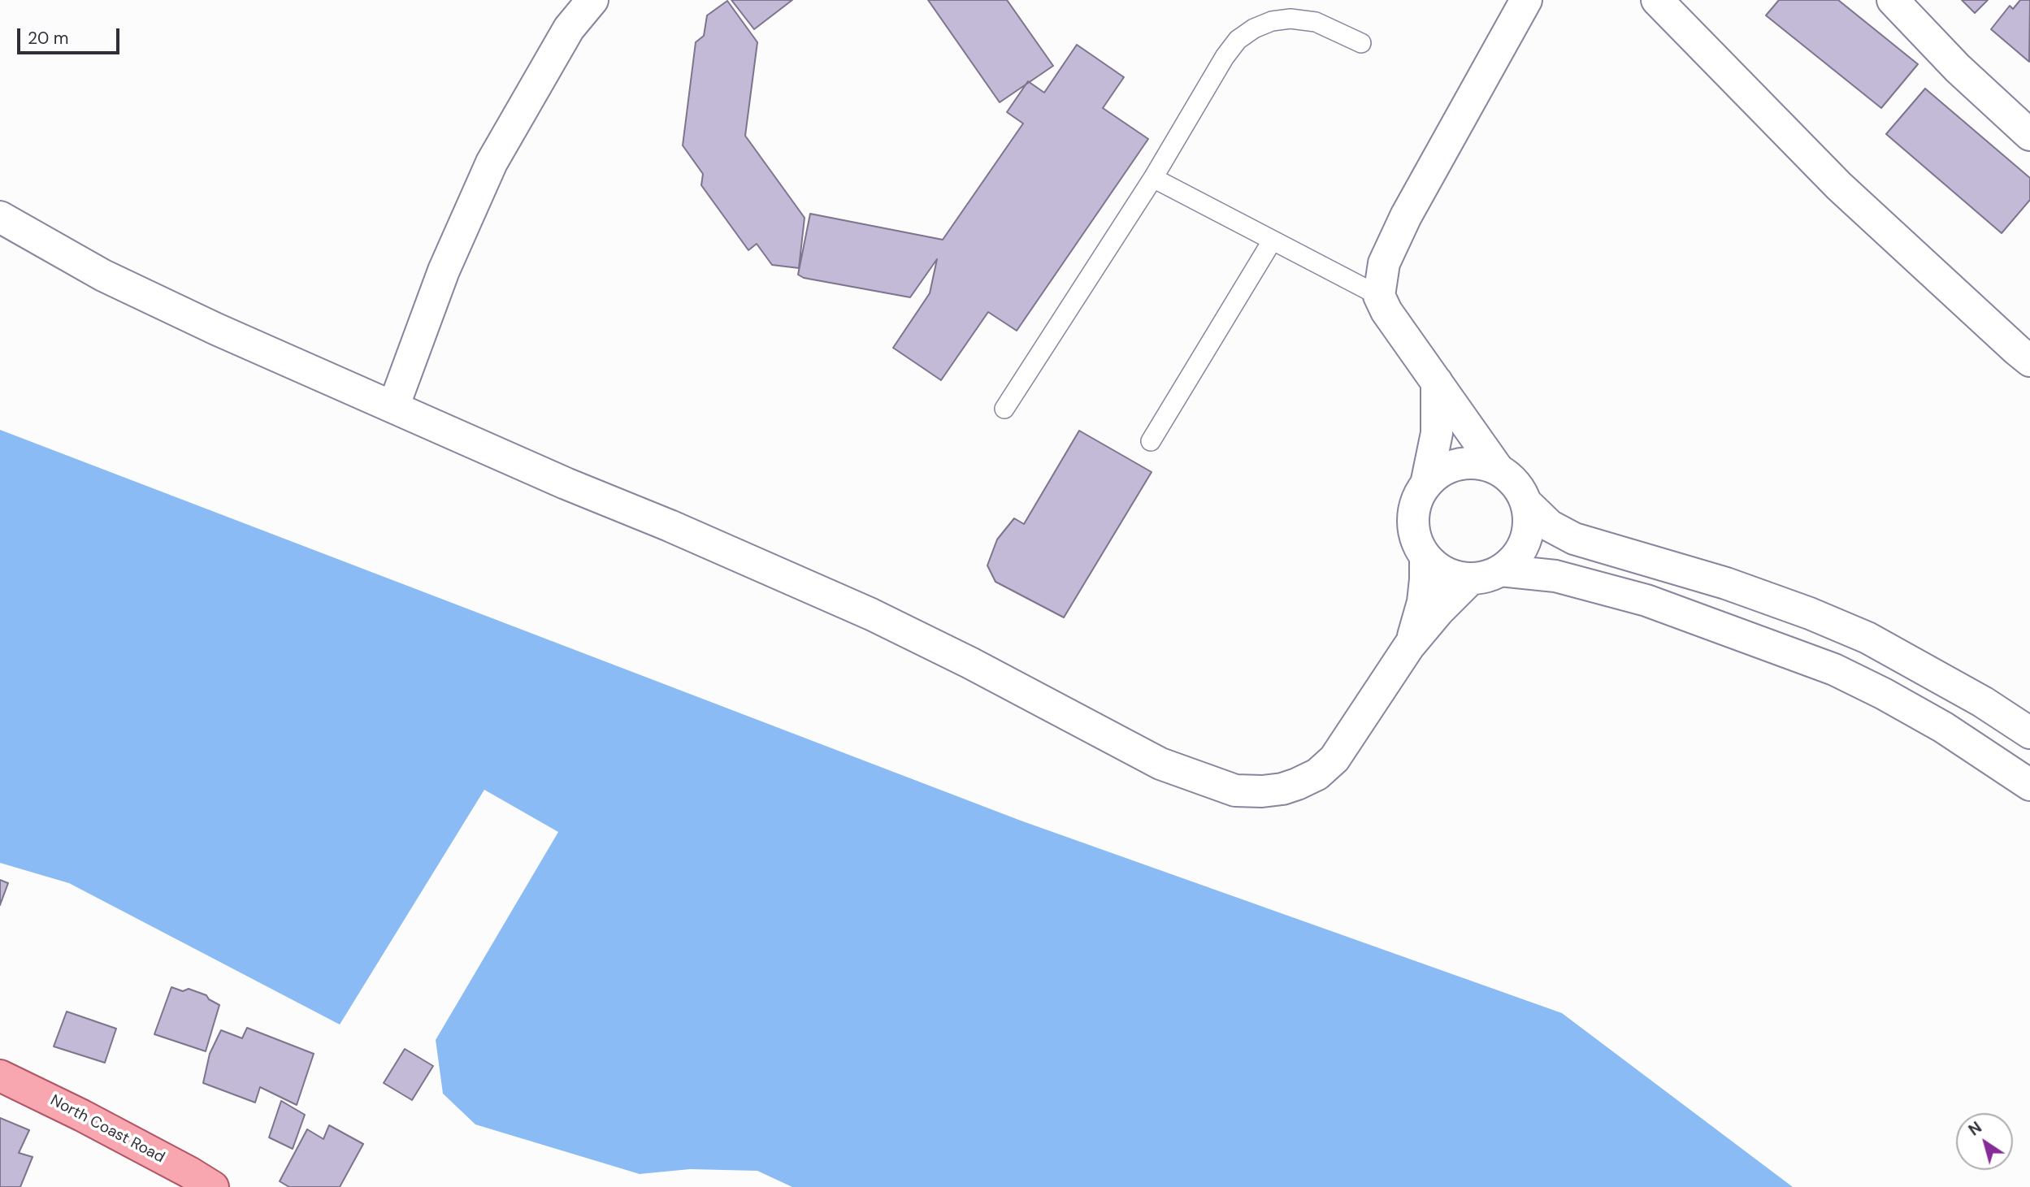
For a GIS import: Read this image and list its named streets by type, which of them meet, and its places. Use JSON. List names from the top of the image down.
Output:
{
  "streets": {
    "main road": ["North Coast Road"]
  },
  "scale_bar": "20 m",
  "north": "top left"
}
